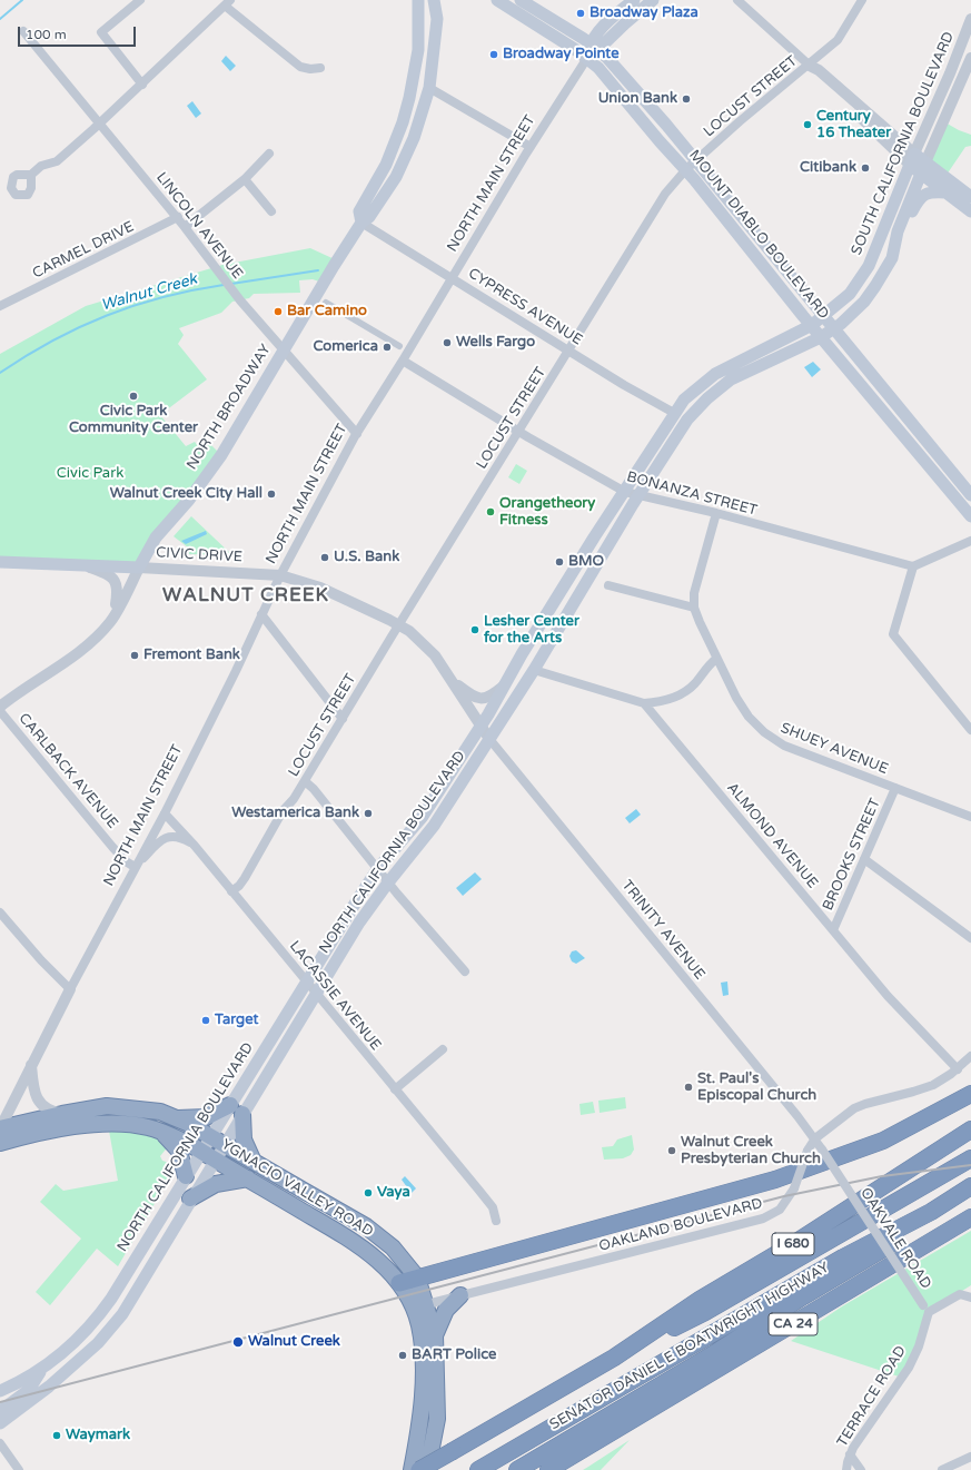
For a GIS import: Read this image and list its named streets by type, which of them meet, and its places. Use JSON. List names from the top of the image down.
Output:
{
  "streets": {
    "highway": [
      "YGNACIO VALLEY ROAD",
      "I 680",
      "CA 24",
      "SENATOR DANIEL E BOATWRIGHT HIGHWAY"
    ],
    "main road": [
      "SOUTH CALIFORNIA BOULEVARD",
      "MOUNT DIABLO BOULEVARD",
      "NORTH BROADWAY",
      "CIVIC DRIVE",
      "NORTH CALIFORNIA BOULEVARD"
    ],
    "street": [
      "LOCUST STREET",
      "NORTH MAIN STREET",
      "LINCOLN AVENUE",
      "CARMEL DRIVE",
      "CYPRESS AVENUE",
      "BONANZA STREET",
      "SHUEY AVENUE",
      "CARLBACK AVENUE",
      "ALMOND AVENUE",
      "BROOKS STREET",
      "TRINITY AVENUE",
      "LACASSIE AVENUE",
      "OAKLAND BOULEVARD",
      "OAKVALE ROAD",
      "TERRACE ROAD"
    ]
  },
  "crossings": [
    ["LOCUST STREET", "MOUNT DIABLO BOULEVARD"],
    ["LOCUST STREET", "CYPRESS AVENUE"],
    ["LOCUST STREET", "BONANZA STREET"],
    ["LOCUST STREET", "CIVIC DRIVE"],
    ["LOCUST STREET", "LACASSIE AVENUE"],
    ["SOUTH CALIFORNIA BOULEVARD", "MOUNT DIABLO BOULEVARD"],
    ["SOUTH CALIFORNIA BOULEVARD", "NORTH CALIFORNIA BOULEVARD"],
    ["NORTH MAIN STREET", "LINCOLN AVENUE"],
    ["NORTH MAIN STREET", "MOUNT DIABLO BOULEVARD"],
    ["NORTH MAIN STREET", "CYPRESS AVENUE"],
    ["NORTH MAIN STREET", "BONANZA STREET"],
    ["NORTH MAIN STREET", "CIVIC DRIVE"],
    ["NORTH MAIN STREET", "CARLBACK AVENUE"],
    ["NORTH MAIN STREET", "LACASSIE AVENUE"],
    ["NORTH MAIN STREET", "YGNACIO VALLEY ROAD"],
    ["LINCOLN AVENUE", "CARMEL DRIVE"],
    ["LINCOLN AVENUE", "NORTH BROADWAY"],
    ["MOUNT DIABLO BOULEVARD", "NORTH CALIFORNIA BOULEVARD"],
    ["CYPRESS AVENUE", "NORTH BROADWAY"],
    ["CYPRESS AVENUE", "NORTH CALIFORNIA BOULEVARD"],
    ["NORTH BROADWAY", "CIVIC DRIVE"],
    ["BONANZA STREET", "SHUEY AVENUE"],
    ["BONANZA STREET", "NORTH CALIFORNIA BOULEVARD"],
    ["CIVIC DRIVE", "NORTH CALIFORNIA BOULEVARD"],
    ["CIVIC DRIVE", "TRINITY AVENUE"],
    ["SHUEY AVENUE", "BROOKS STREET"],
    ["ALMOND AVENUE", "BROOKS STREET"],
    ["ALMOND AVENUE", "OAKLAND BOULEVARD"],
    ["NORTH CALIFORNIA BOULEVARD", "TRINITY AVENUE"],
    ["NORTH CALIFORNIA BOULEVARD", "LACASSIE AVENUE"],
    ["NORTH CALIFORNIA BOULEVARD", "YGNACIO VALLEY ROAD"],
    ["TRINITY AVENUE", "OAKLAND BOULEVARD"],
    ["TRINITY AVENUE", "OAKVALE ROAD"],
    ["YGNACIO VALLEY ROAD", "OAKLAND BOULEVARD"],
    ["OAKLAND BOULEVARD", "OAKVALE ROAD"],
    ["OAKVALE ROAD", "TERRACE ROAD"]
  ],
  "districts": ["WALNUT CREEK"],
  "water": ["Walnut Creek"],
  "parks": ["Civic Park"],
  "places": [
    "Broadway Plaza",
    "Broadway Pointe",
    "Union Bank",
    "Century 16 Theater",
    "Citibank",
    "Bar Camino",
    "Wells Fargo",
    "Comerica",
    "Civic Park Community Center",
    "Walnut Creek City Hall",
    "Orangetheory Fitness",
    "U.S. Bank",
    "BMO",
    "Lesher Center for the Arts",
    "Fremont Bank",
    "Westamerica Bank",
    "Target",
    "St. Paul's Episcopal Church",
    "Walnut Creek Presbyterian Church",
    "Vaya",
    "Walnut Creek",
    "BART Police",
    "Waymark"
  ],
  "scale_bar": "100 m"
}
